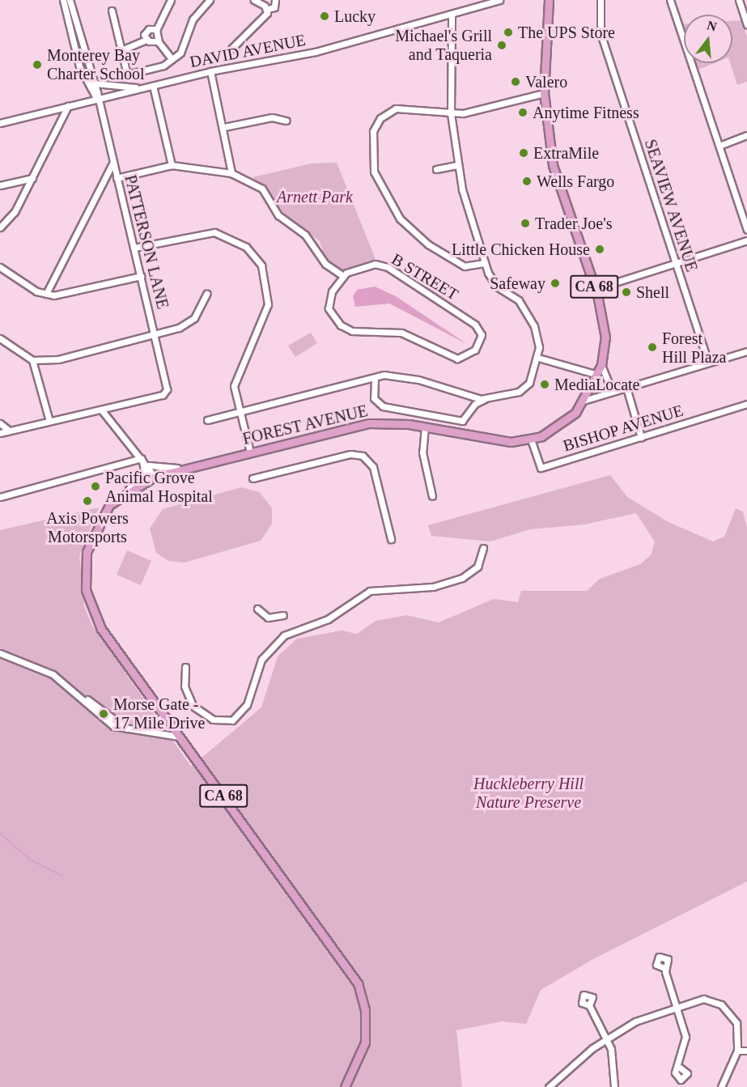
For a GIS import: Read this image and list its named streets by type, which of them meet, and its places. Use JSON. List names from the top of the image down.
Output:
{
  "streets": {
    "main road": ["CA 68", "FOREST AVENUE"],
    "street": [
      "DAVID AVENUE",
      "SEAVIEW AVENUE",
      "PATTERSON LANE",
      "B STREET",
      "BISHOP AVENUE"
    ]
  },
  "crossings": [
    ["DAVID AVENUE", "PATTERSON LANE"],
    ["CA 68", "FOREST AVENUE"],
    ["FOREST AVENUE", "BISHOP AVENUE"]
  ],
  "parks": ["Arnett Park", "Huckleberry Hill Nature Preserve"],
  "places": [
    "Lucky",
    "The UPS Store",
    "Michael's Grill and Taqueria",
    "Monterey Bay Charter School",
    "Valero",
    "Anytime Fitness",
    "ExtraMile",
    "Wells Fargo",
    "Trader Joe's",
    "Little Chicken House",
    "Safeway",
    "Shell",
    "Forest Hill Plaza",
    "MediaLocate",
    "Pacific Grove Animal Hospital",
    "Axis Powers Motorsports",
    "Morse Gate - 17 Mile Drive"
  ],
  "north": "top"
}
